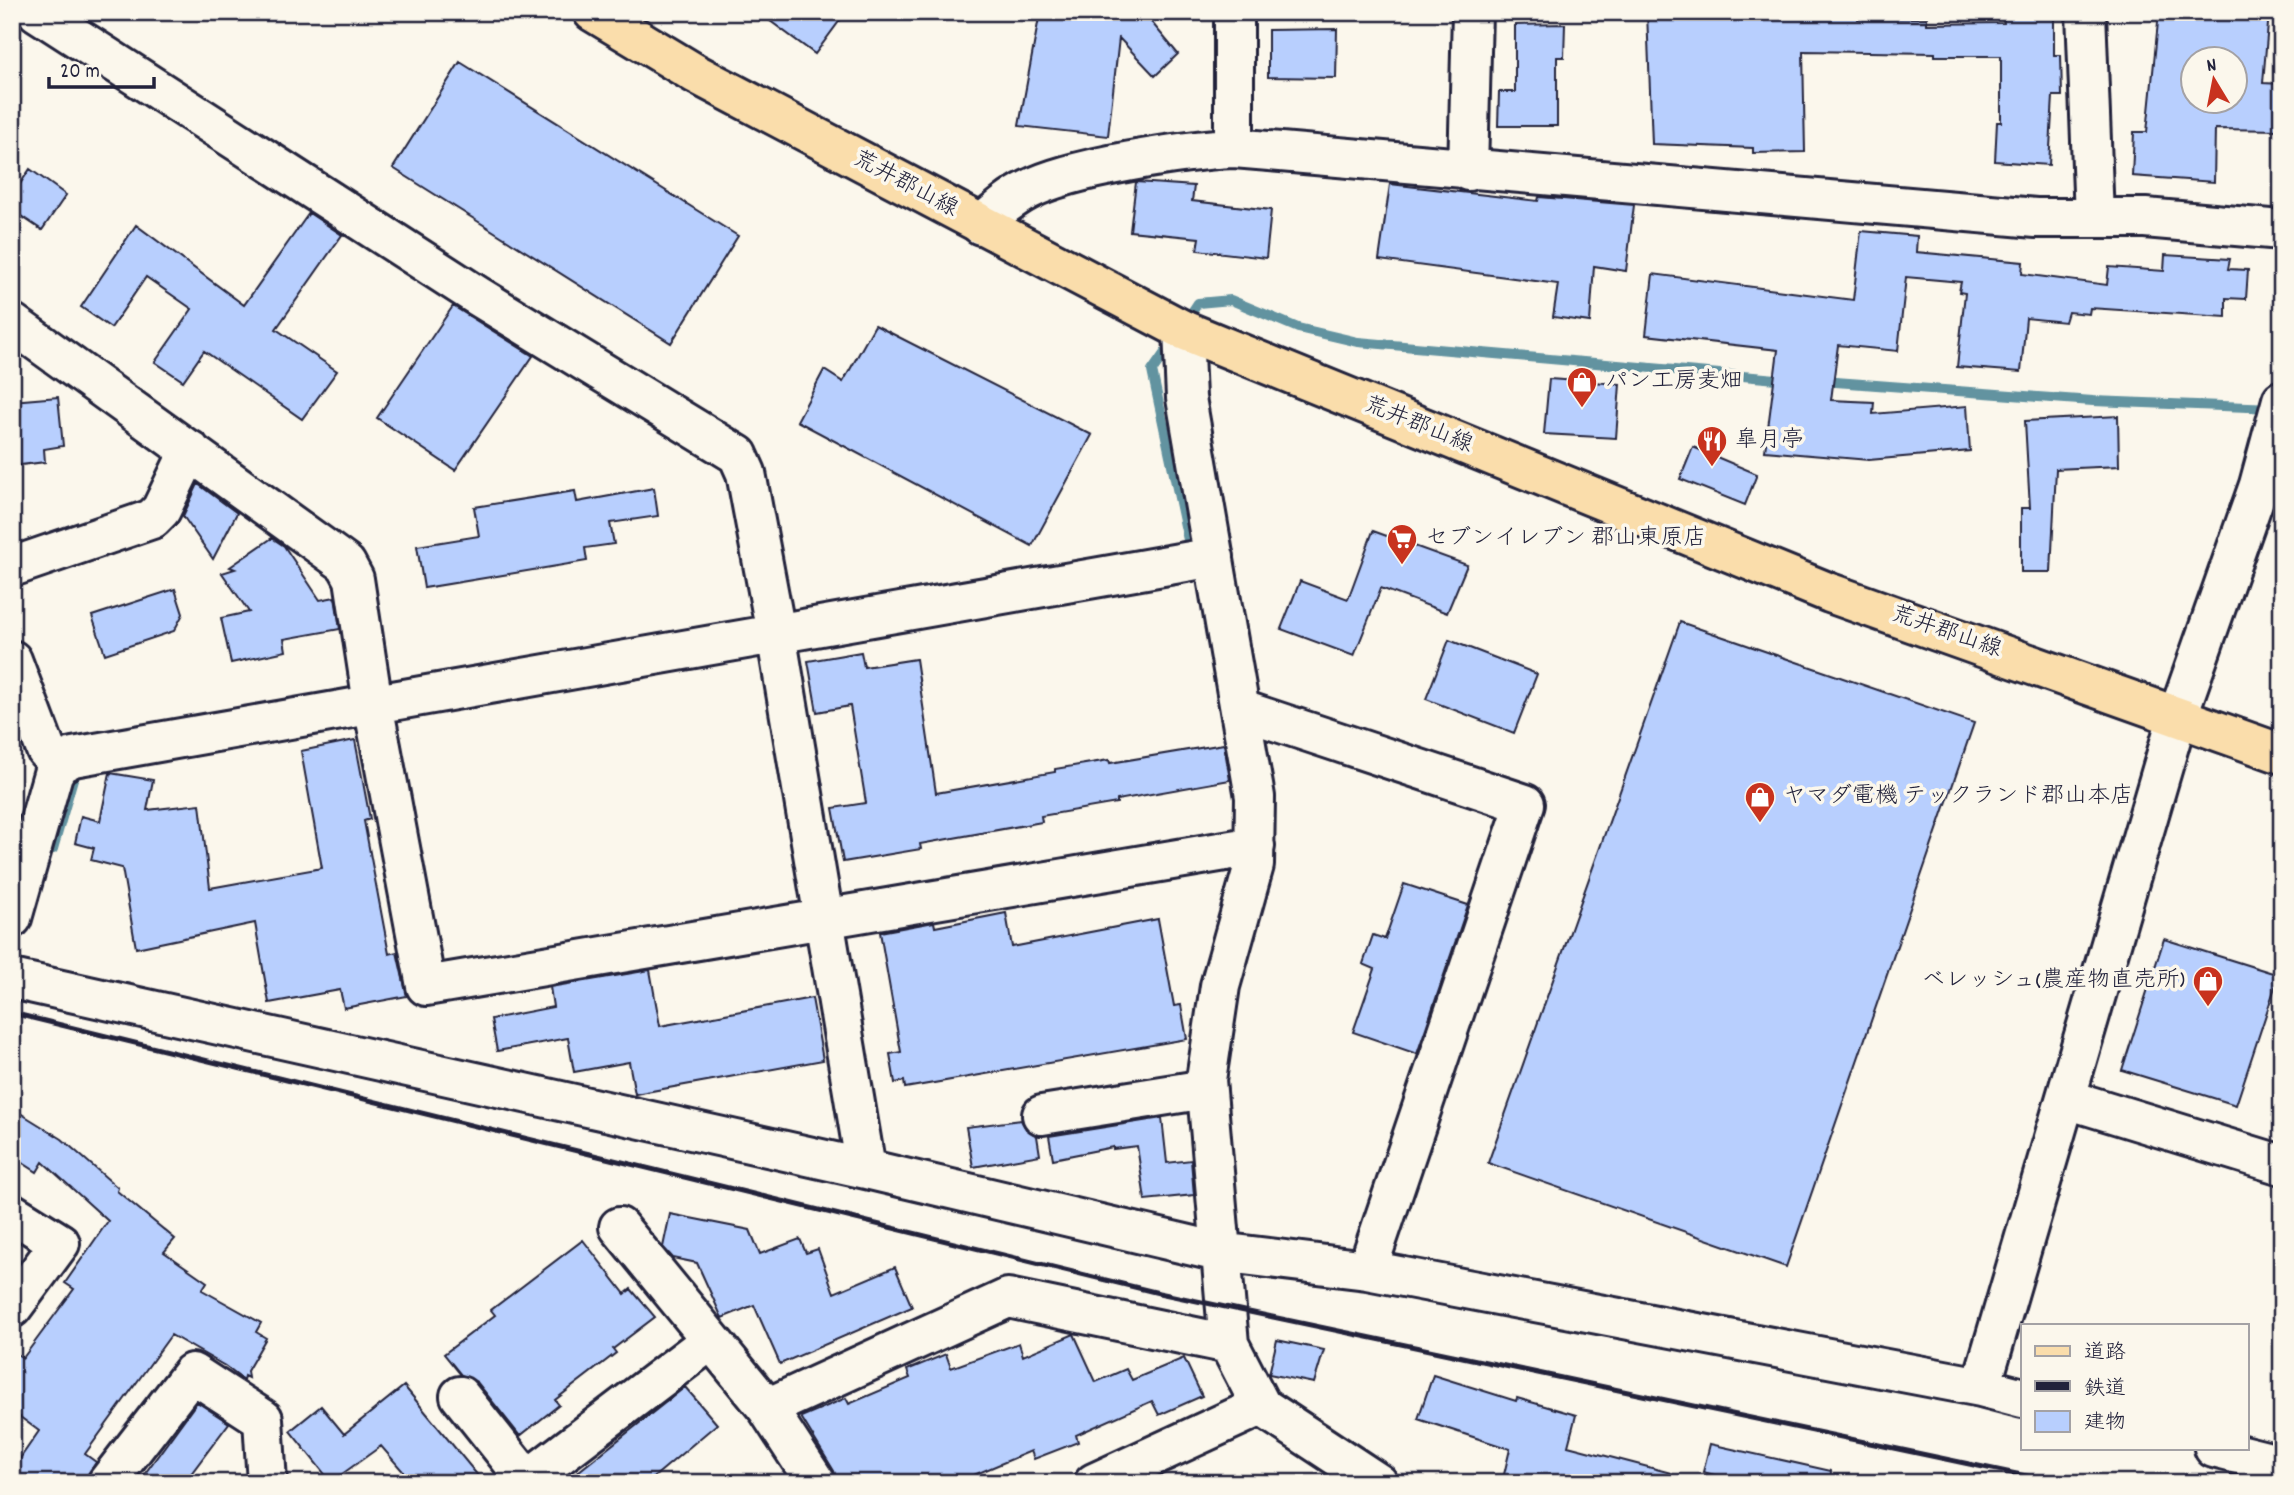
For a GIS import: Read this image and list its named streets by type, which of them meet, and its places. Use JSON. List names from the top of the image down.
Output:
{
  "streets": {
    "main road": ["荒井郡山線"]
  },
  "places": {
    "shop": ["パン工房麦畑", "ヤマダ電機 テックランド郡山本店", "ベレッシュ(農産物直売所)"],
    "restaurant": ["皐月亭"],
    "supermarket": ["セブンイレブン 郡山東原店"]
  },
  "legend": ["道路", "鉄道", "建物"],
  "scale_bar": "20 m",
  "north": "top"
}
